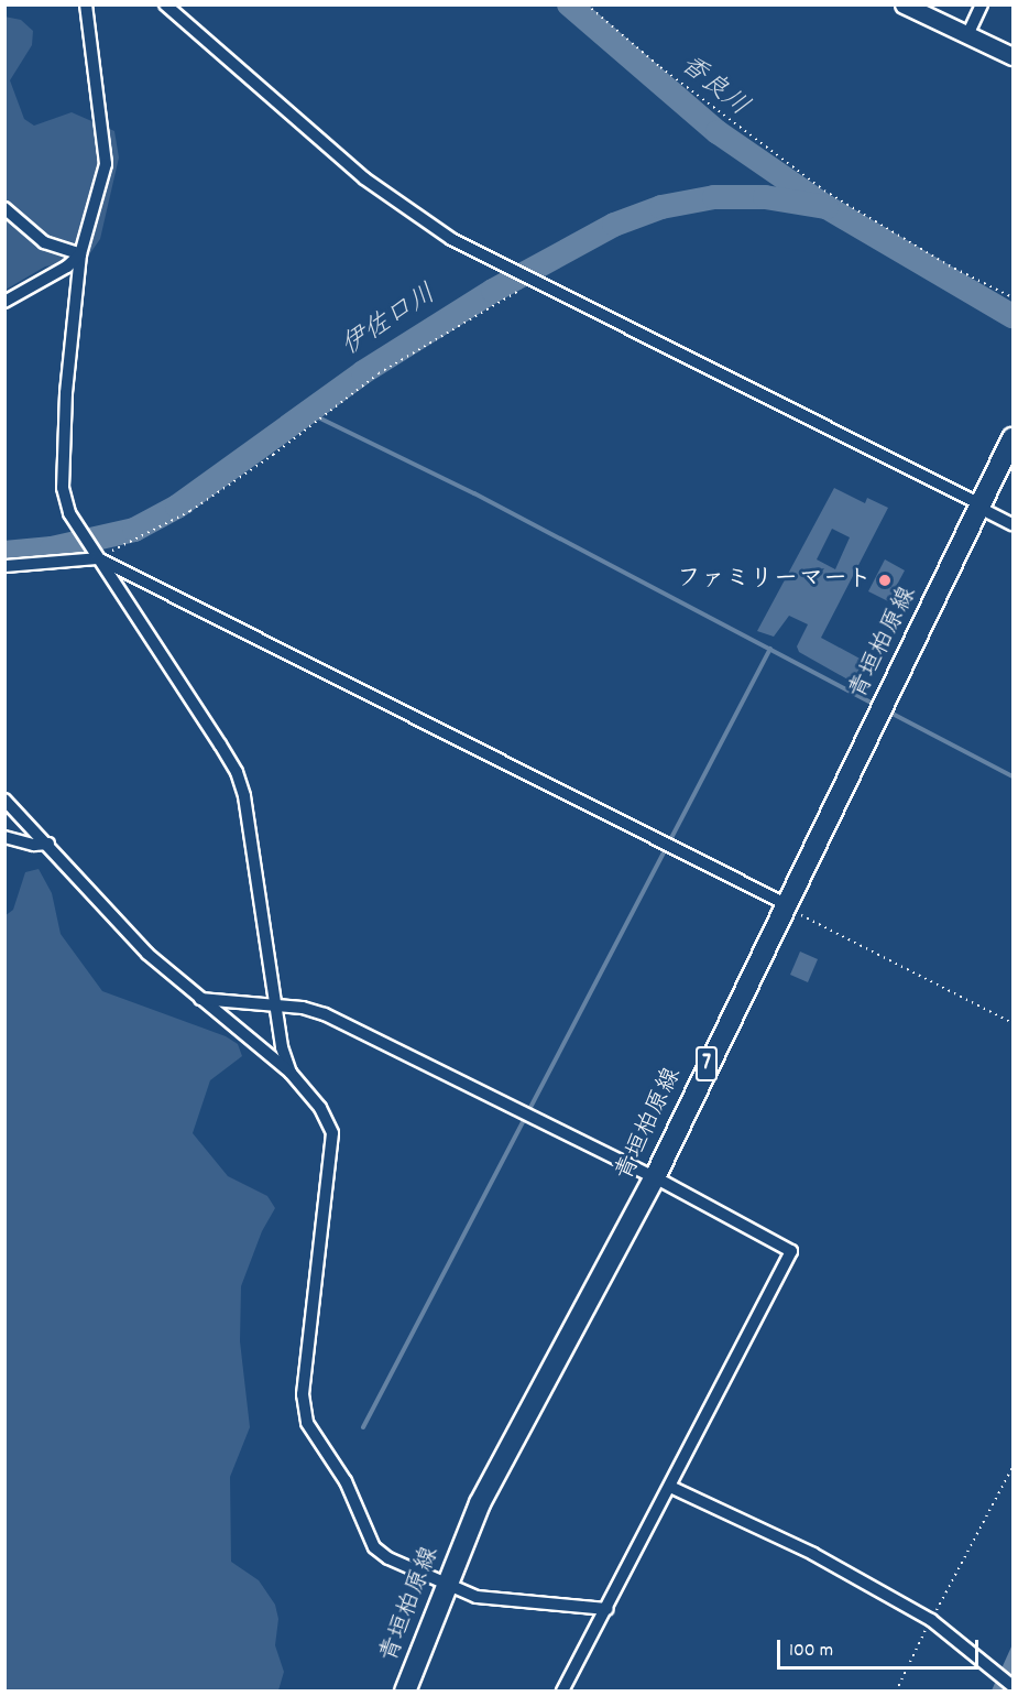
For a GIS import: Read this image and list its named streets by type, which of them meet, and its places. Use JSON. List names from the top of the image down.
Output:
{
  "streets": {
    "main road": ["青垣柏原線", "7"]
  },
  "water": ["香良川", "伊佐口川"],
  "places": ["ファミリーマート"],
  "scale_bar": "100 m"
}
